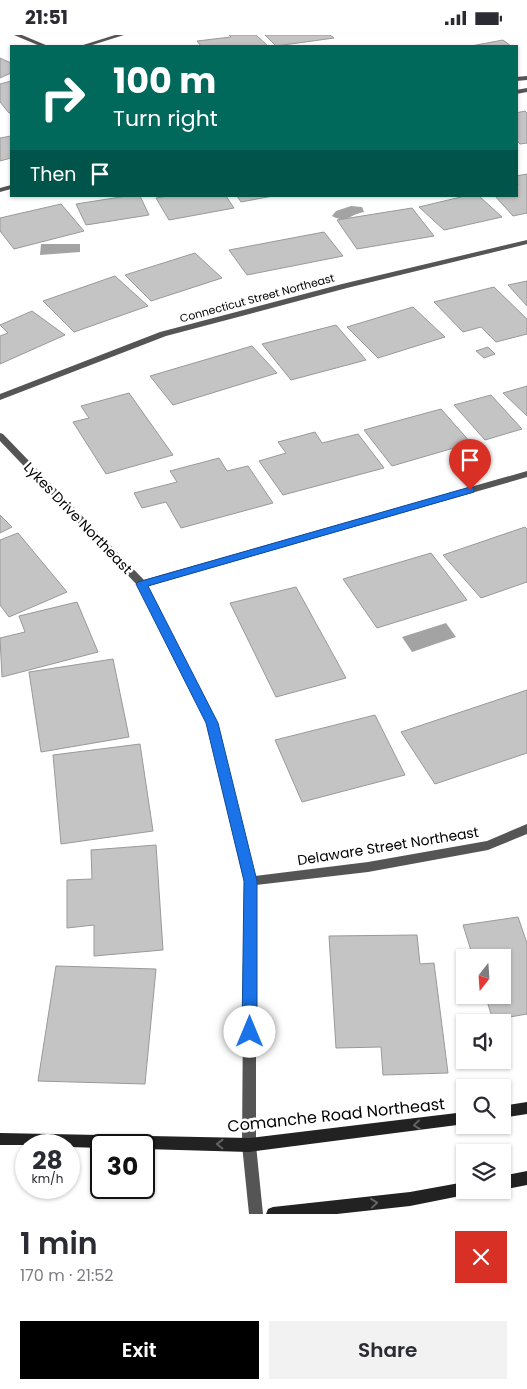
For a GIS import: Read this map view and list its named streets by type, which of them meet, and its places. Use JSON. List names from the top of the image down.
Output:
{
  "streets": {
    "street": [
      "Connecticut Street Northeast",
      "Lykes Drive Northeast",
      "Delaware Street Northeast",
      "Comanche Road Northeast"
    ]
  },
  "crossings": [
    ["Lykes Drive Northeast", "Delaware Street Northeast"],
    ["Lykes Drive Northeast", "Comanche Road Northeast"]
  ],
  "north": "bottom",
  "page": {
    "status": "21:51",
    "turn": ["100 m", "Turn right"],
    "then": "Then",
    "speed": "28 km/h",
    "limit": "30",
    "heading": ["1 min", "170 m · 21:52"],
    "buttons": ["Exit", "Share"]
  }
}
